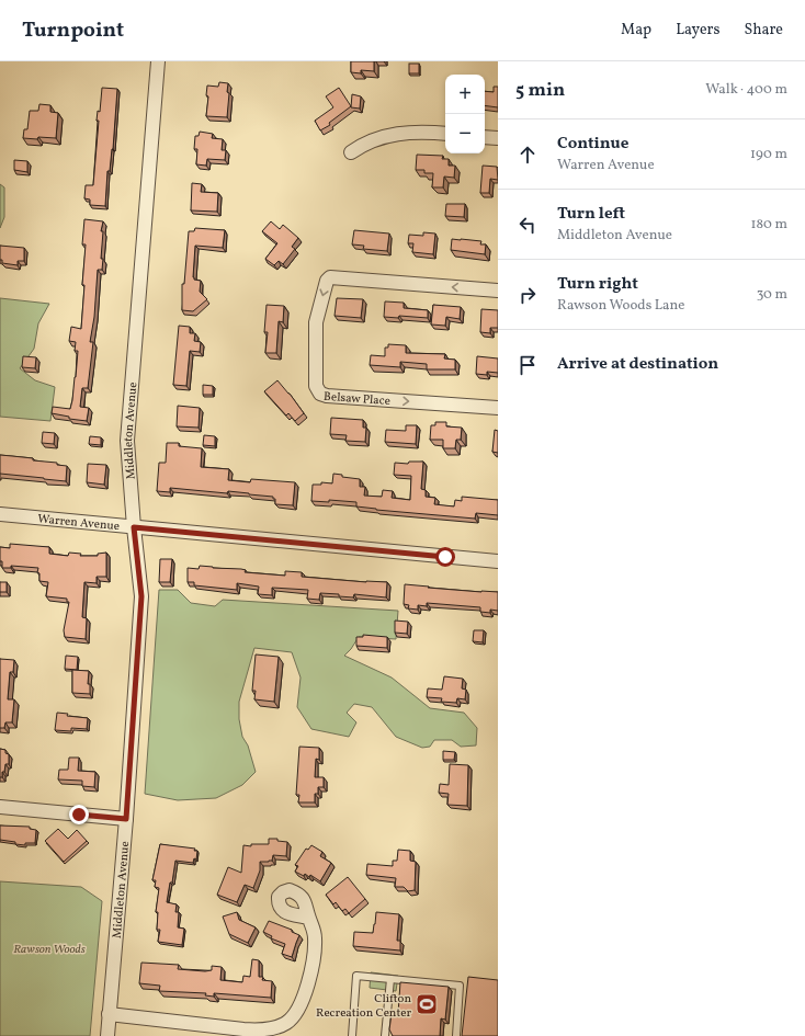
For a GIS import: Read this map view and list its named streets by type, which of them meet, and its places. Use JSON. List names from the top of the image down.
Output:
{
  "streets": {
    "street": ["Belsaw Place", "Middleton Avenue", "Warren Avenue"]
  },
  "crossings": [
    ["Middleton Avenue", "Warren Avenue"]
  ],
  "parks": ["Rawson Woods"],
  "places": {
    "sports": ["Clifton Recreation Center"]
  },
  "page": {
    "header": "Turnpoint",
    "nav": ["Map", "Layers", "Share"],
    "heading": ["5 min", "Walk · 400 m"],
    "map_buttons": ["+", "−"],
    "list": [
      ["Continue", "Warren Avenue", "190 m"],
      ["Turn left", "Middleton Avenue", "180 m"],
      ["Turn right", "Rawson Woods Lane", "30 m"],
      "Arrive at destination"
    ]
  }
}
